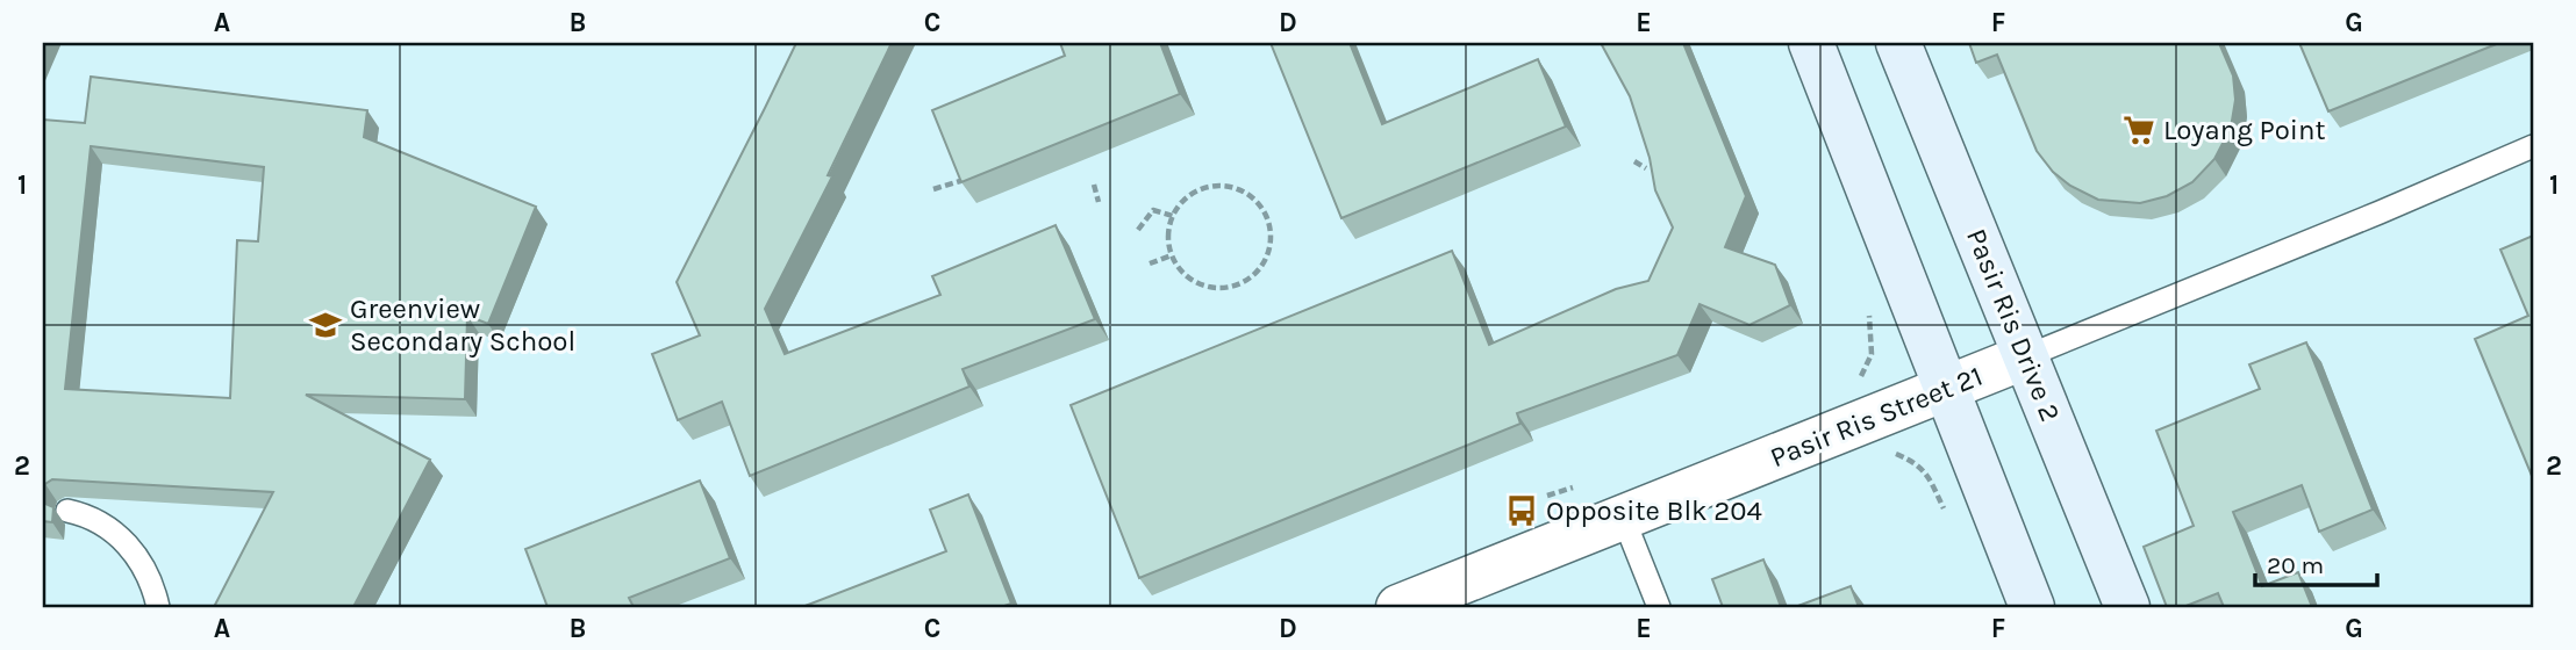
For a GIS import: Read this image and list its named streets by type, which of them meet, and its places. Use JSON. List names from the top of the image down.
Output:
{
  "streets": {
    "street": ["Pasir Ris Drive 2", "Pasir Ris Street 21"]
  },
  "crossings": [
    ["Pasir Ris Drive 2", "Pasir Ris Street 21"]
  ],
  "places": {
    "supermarket": ["Loyang Point"],
    "school or university": ["Greenview Secondary School"],
    "bus stop": ["Opposite Blk 204"]
  },
  "scale_bar": "20 m",
  "grid": {
    "columns": [
      "A",
      "B",
      "C",
      "D",
      "E",
      "F",
      "G"
    ],
    "rows": ["1", "2"]
  }
}
